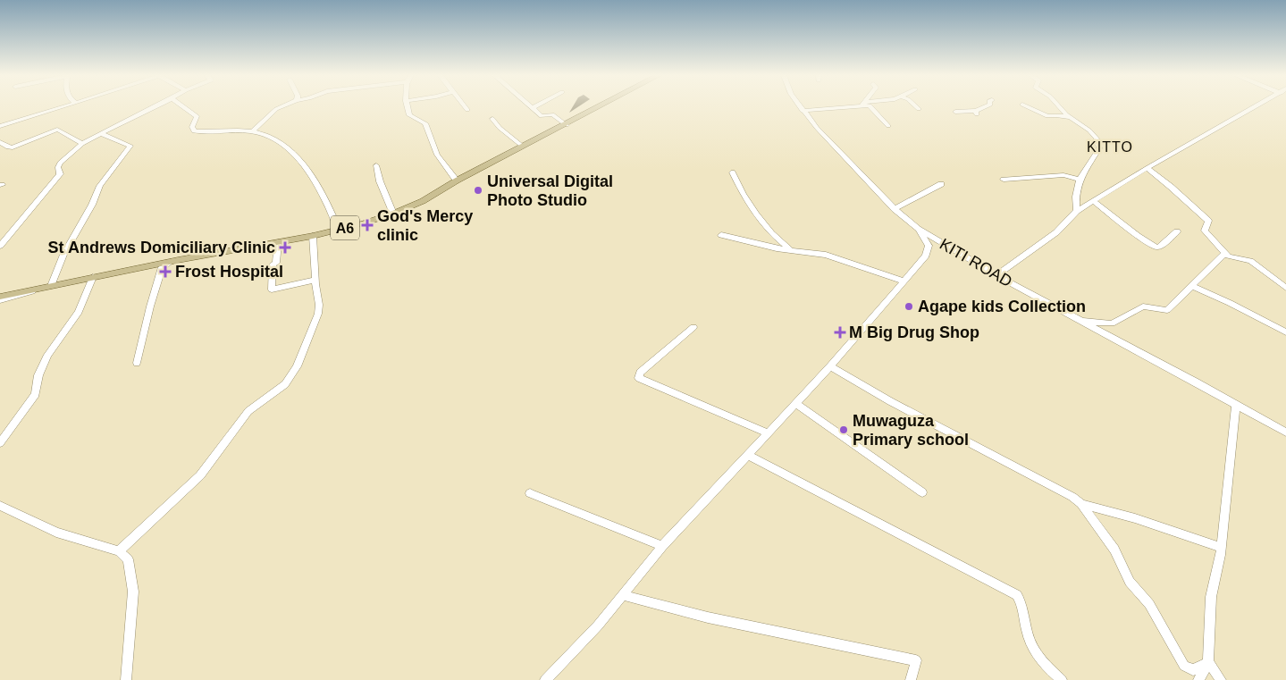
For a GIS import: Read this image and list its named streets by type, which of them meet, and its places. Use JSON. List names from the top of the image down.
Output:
{
  "streets": {
    "main road": ["A6"],
    "street": ["KITI ROAD"]
  },
  "districts": ["KITTO"],
  "places": {
    "other": ["Universal Digital Photo Studio", "Agape kids Collection", "Muwaguza Primary school"],
    "health": [
      "God's Mercy clinic",
      "St Andrews Domiciliary Clinic",
      "Frost Hospital",
      "M Big Drug Shop"
    ]
  }
}
